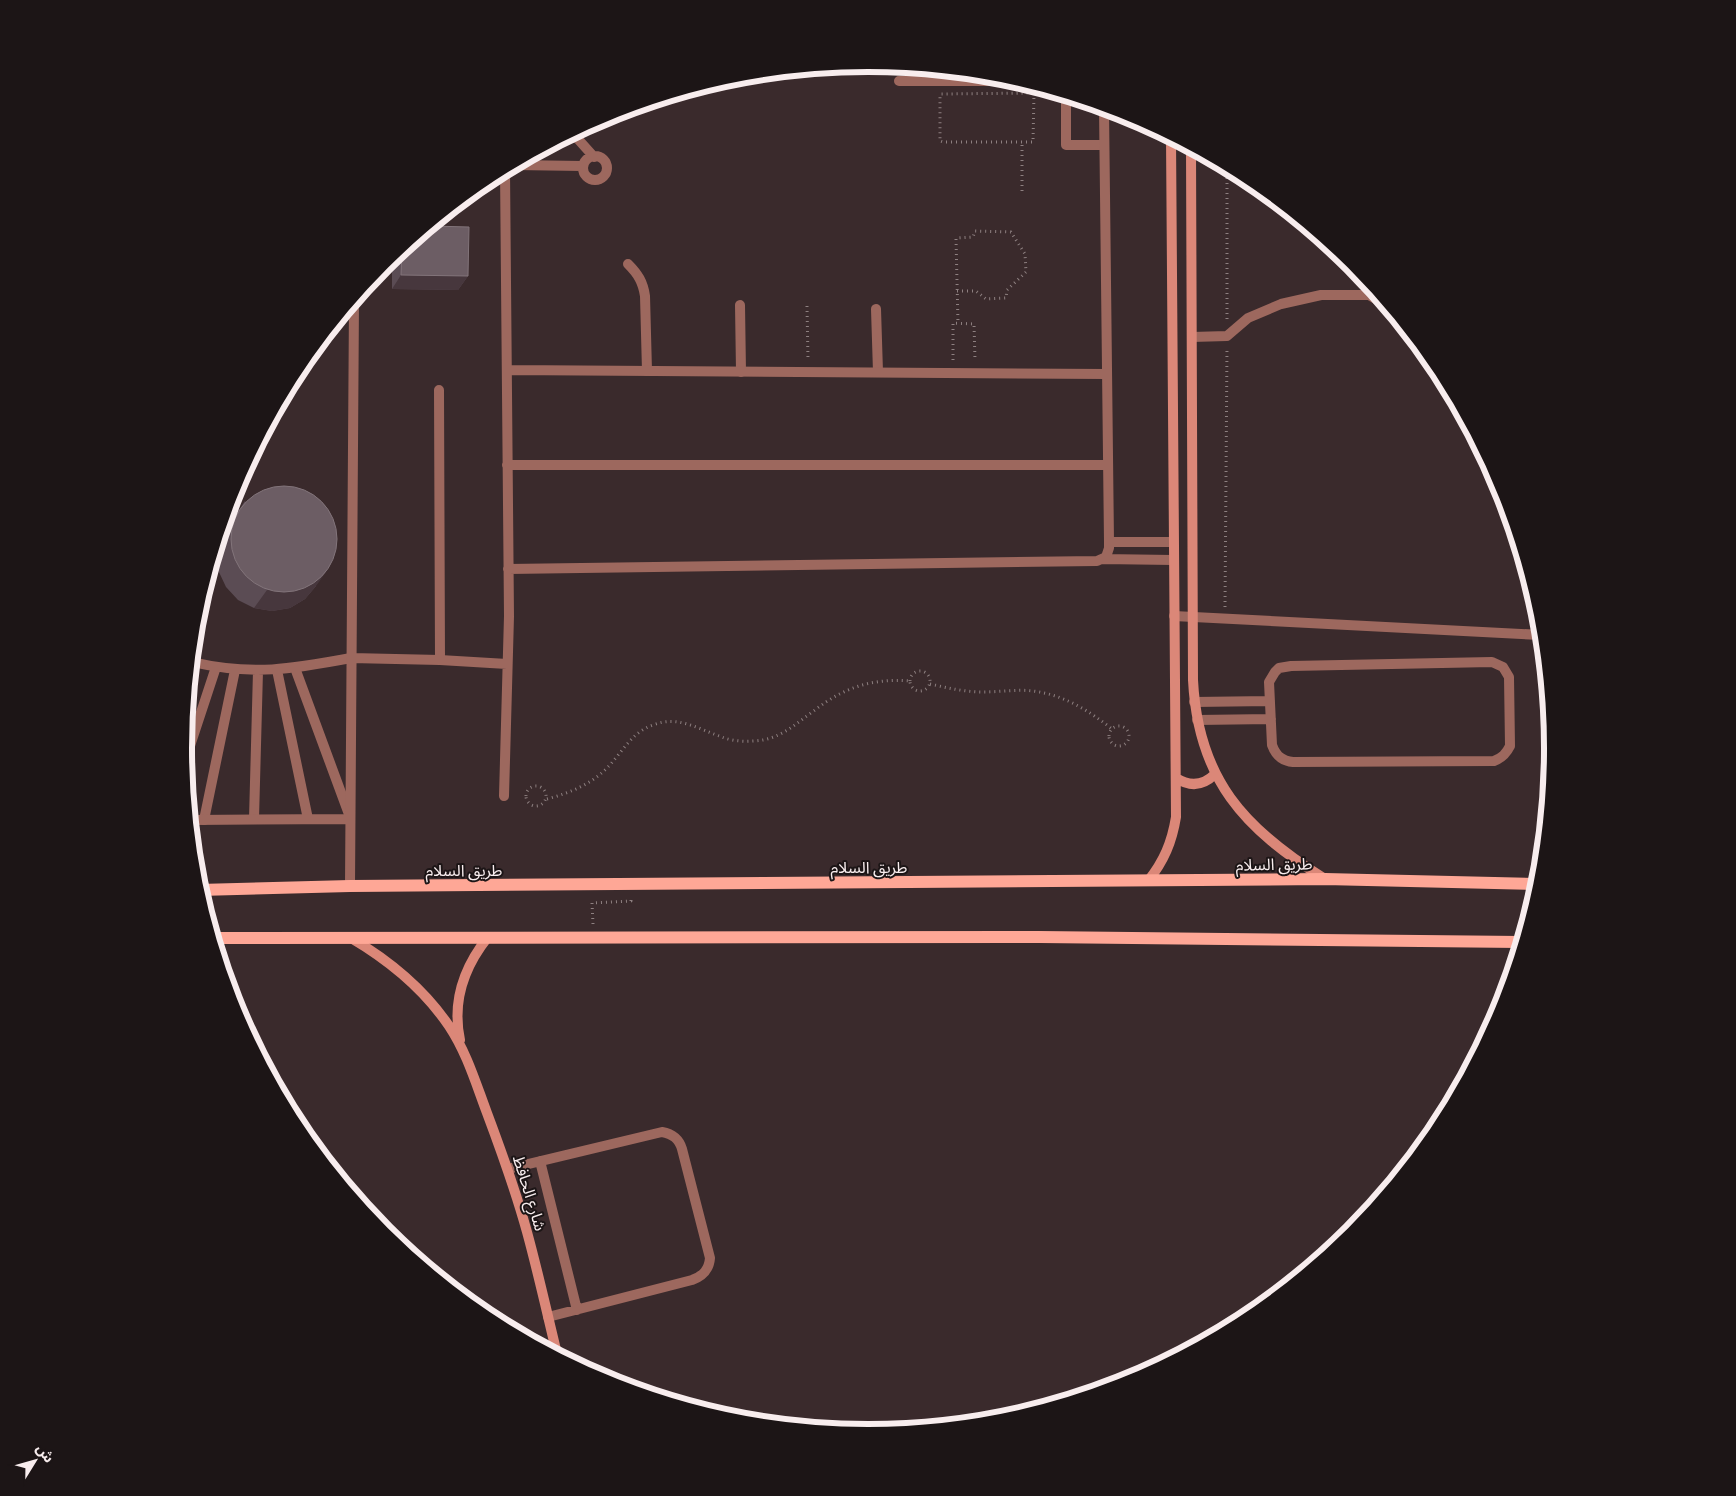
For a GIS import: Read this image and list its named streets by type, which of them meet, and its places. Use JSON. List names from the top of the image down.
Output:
{
  "streets": {
    "main road": ["طريق السلام"],
    "street": ["شارع الحافظ"]
  },
  "north": "top right"
}
